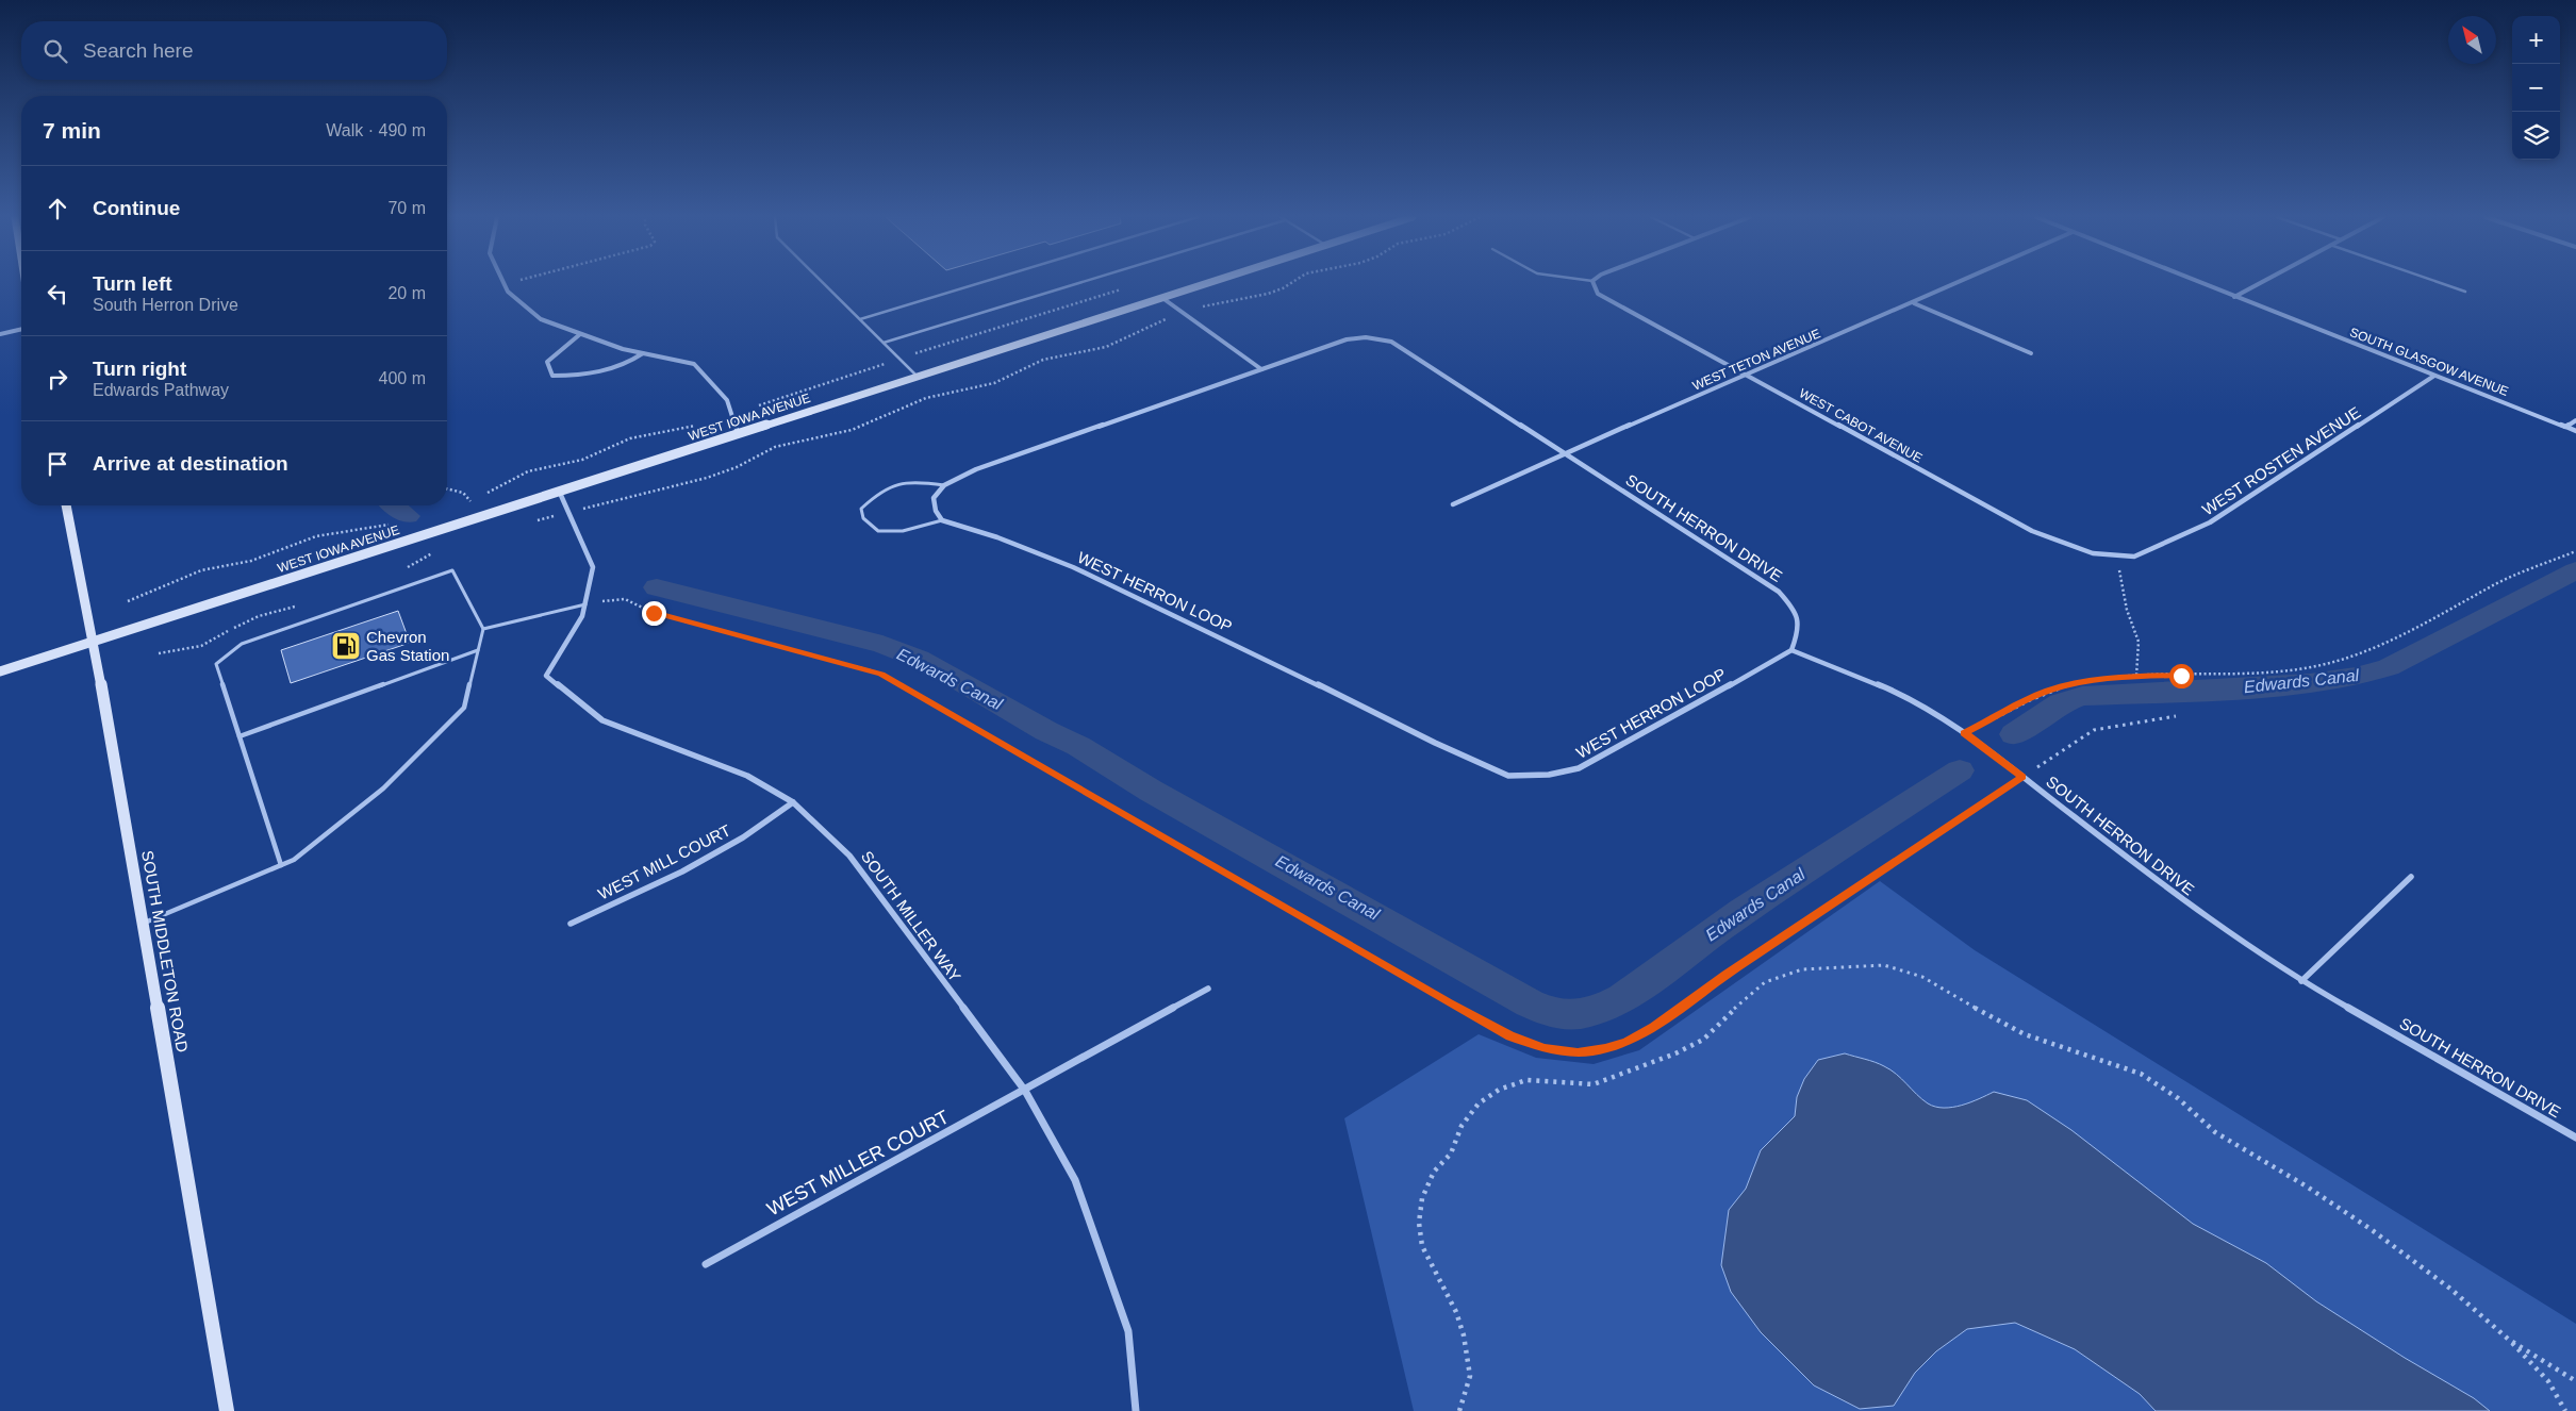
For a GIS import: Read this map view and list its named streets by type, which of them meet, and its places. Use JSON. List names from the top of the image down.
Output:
{
  "streets": {
    "street": [
      "WEST TETON AVENUE",
      "SOUTH GLASGOW AVENUE",
      "WEST IOWA AVENUE",
      "WEST CABOT AVENUE",
      "WEST ROSTEN AVENUE",
      "SOUTH HERRON DRIVE",
      "WEST HERRON LOOP",
      "WEST MILL COURT",
      "SOUTH MILLER WAY",
      "SOUTH MIDDLETON ROAD",
      "WEST MILLER COURT"
    ]
  },
  "crossings": [
    ["WEST TETON AVENUE", "WEST CABOT AVENUE"],
    ["WEST TETON AVENUE", "SOUTH HERRON DRIVE"],
    ["SOUTH GLASGOW AVENUE", "WEST ROSTEN AVENUE"],
    ["WEST IOWA AVENUE", "SOUTH MILLER WAY"],
    ["WEST IOWA AVENUE", "SOUTH MIDDLETON ROAD"],
    ["WEST CABOT AVENUE", "WEST ROSTEN AVENUE"],
    ["SOUTH HERRON DRIVE", "WEST HERRON LOOP"],
    ["WEST MILL COURT", "SOUTH MILLER WAY"],
    ["SOUTH MILLER WAY", "WEST MILLER COURT"]
  ],
  "water": ["Edwards Canal"],
  "places": {
    "fuel station": ["Chevron Gas Station"]
  },
  "north": "top left",
  "page": {
    "map_buttons": ["+", "−"],
    "search": "Search here",
    "heading": ["7 min", "Walk · 490 m"],
    "list": [
      ["Continue", "70 m"],
      ["Turn left", "South Herron Drive", "20 m"],
      ["Turn right", "Edwards Pathway", "400 m"],
      "Arrive at destination"
    ]
  }
}
